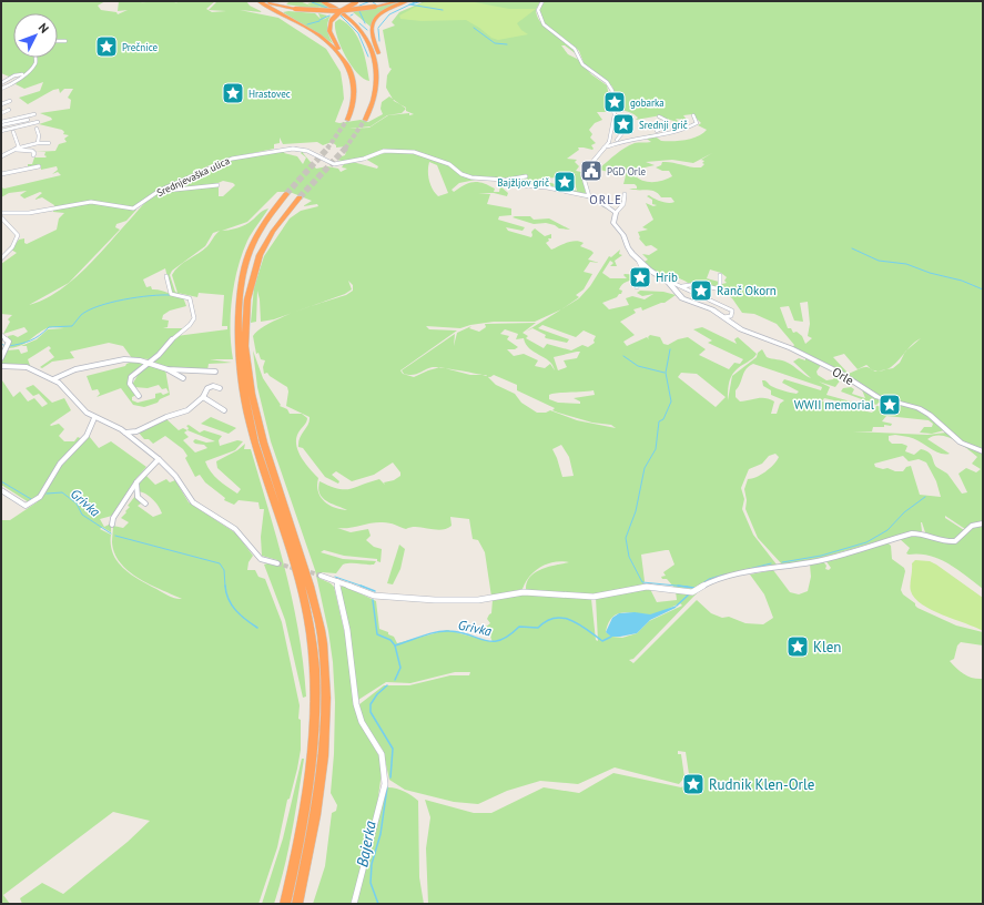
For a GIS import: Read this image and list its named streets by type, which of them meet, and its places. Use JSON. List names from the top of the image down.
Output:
{
  "streets": {
    "street": ["Srednjevaška ulica", "Orle"]
  },
  "districts": ["ORLE"],
  "water": ["Grivka", "Bajerka"],
  "places": {
    "place": [
      "Prečnice",
      "Hrastovec",
      "gobarka",
      "Srednji grič",
      "Bajžljov grič",
      "Hrib",
      "Ranč Okorn",
      "WWII memorial",
      "Klen",
      "Rudnik Klen-Orle"
    ],
    "public building": ["PGD Orle"]
  },
  "north": "top right"
}
